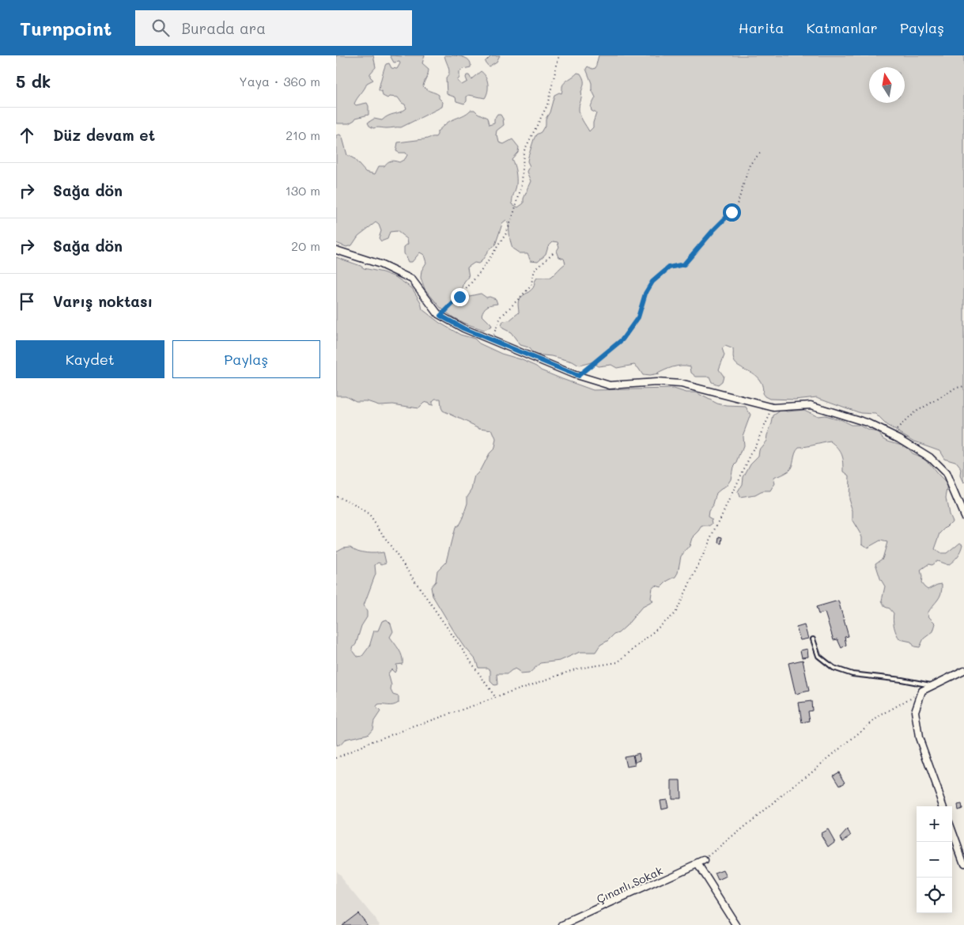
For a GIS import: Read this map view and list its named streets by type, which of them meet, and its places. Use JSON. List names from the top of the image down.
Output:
{
  "streets": {
    "street": ["Çınarlı Sokak"]
  },
  "north": "top",
  "page": {
    "header": "Turnpoint",
    "search": "Burada ara",
    "nav": ["Harita", "Katmanlar", "Paylaş"],
    "heading": ["5 dk", "Yaya · 360 m"],
    "list": [
      ["Düz devam et", "210 m"],
      ["Sağa dön", "130 m"],
      ["Sağa dön", "20 m"],
      "Varış noktası"
    ],
    "buttons": ["Kaydet", "Paylaş"],
    "map_buttons": ["+", "−"]
  }
}
